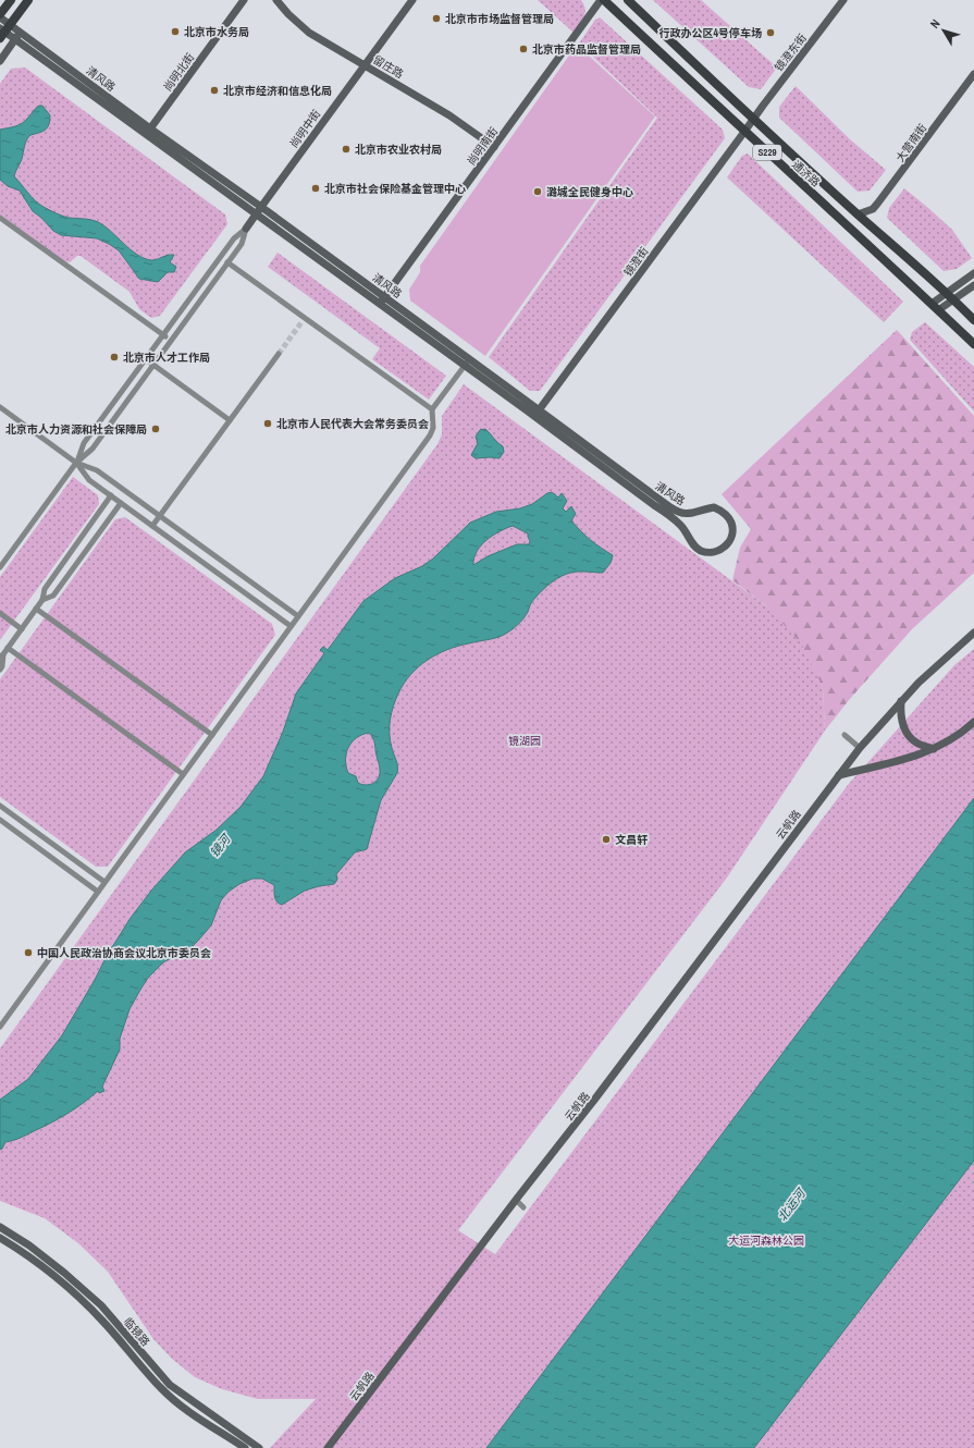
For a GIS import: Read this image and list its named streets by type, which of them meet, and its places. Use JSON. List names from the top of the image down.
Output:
{
  "streets": {
    "main road": ["S229", "通济路"],
    "street": [
      "镜澄东街",
      "留庄路",
      "尚明北街",
      "清风路",
      "尚明中街",
      "大营南街",
      "尚明南街",
      "镜澄街",
      "云帆路",
      "临镜路"
    ]
  },
  "crossings": [
    ["镜澄东街", "通济路"],
    ["镜澄东街", "镜澄街"],
    ["留庄路", "尚明中街"],
    ["留庄路", "尚明南街"],
    ["尚明北街", "清风路"],
    ["清风路", "尚明中街"],
    ["清风路", "尚明南街"],
    ["清风路", "镜澄街"],
    ["大营南街", "通济路"],
    ["尚明南街", "通济路"],
    ["通济路", "镜澄街"]
  ],
  "water": ["镜河", "北运河"],
  "parks": ["镜湖园", "大运河森林公园"],
  "places": [
    "北京市市场监督管理局",
    "北京市水务局",
    "行政办公区4号停车场",
    "北京市药品监督管理局",
    "北京市经济和信息化局",
    "北京市农业农村局",
    "北京市社会保险基金管理中心",
    "潞城全民健身中心",
    "北京市人才工作局",
    "北京市人民代表大会常务委员会",
    "北京市人力资源和社会保障局",
    "文昌轩",
    "中国人民政治协商会议北京市委员会"
  ],
  "north": "top left"
}
